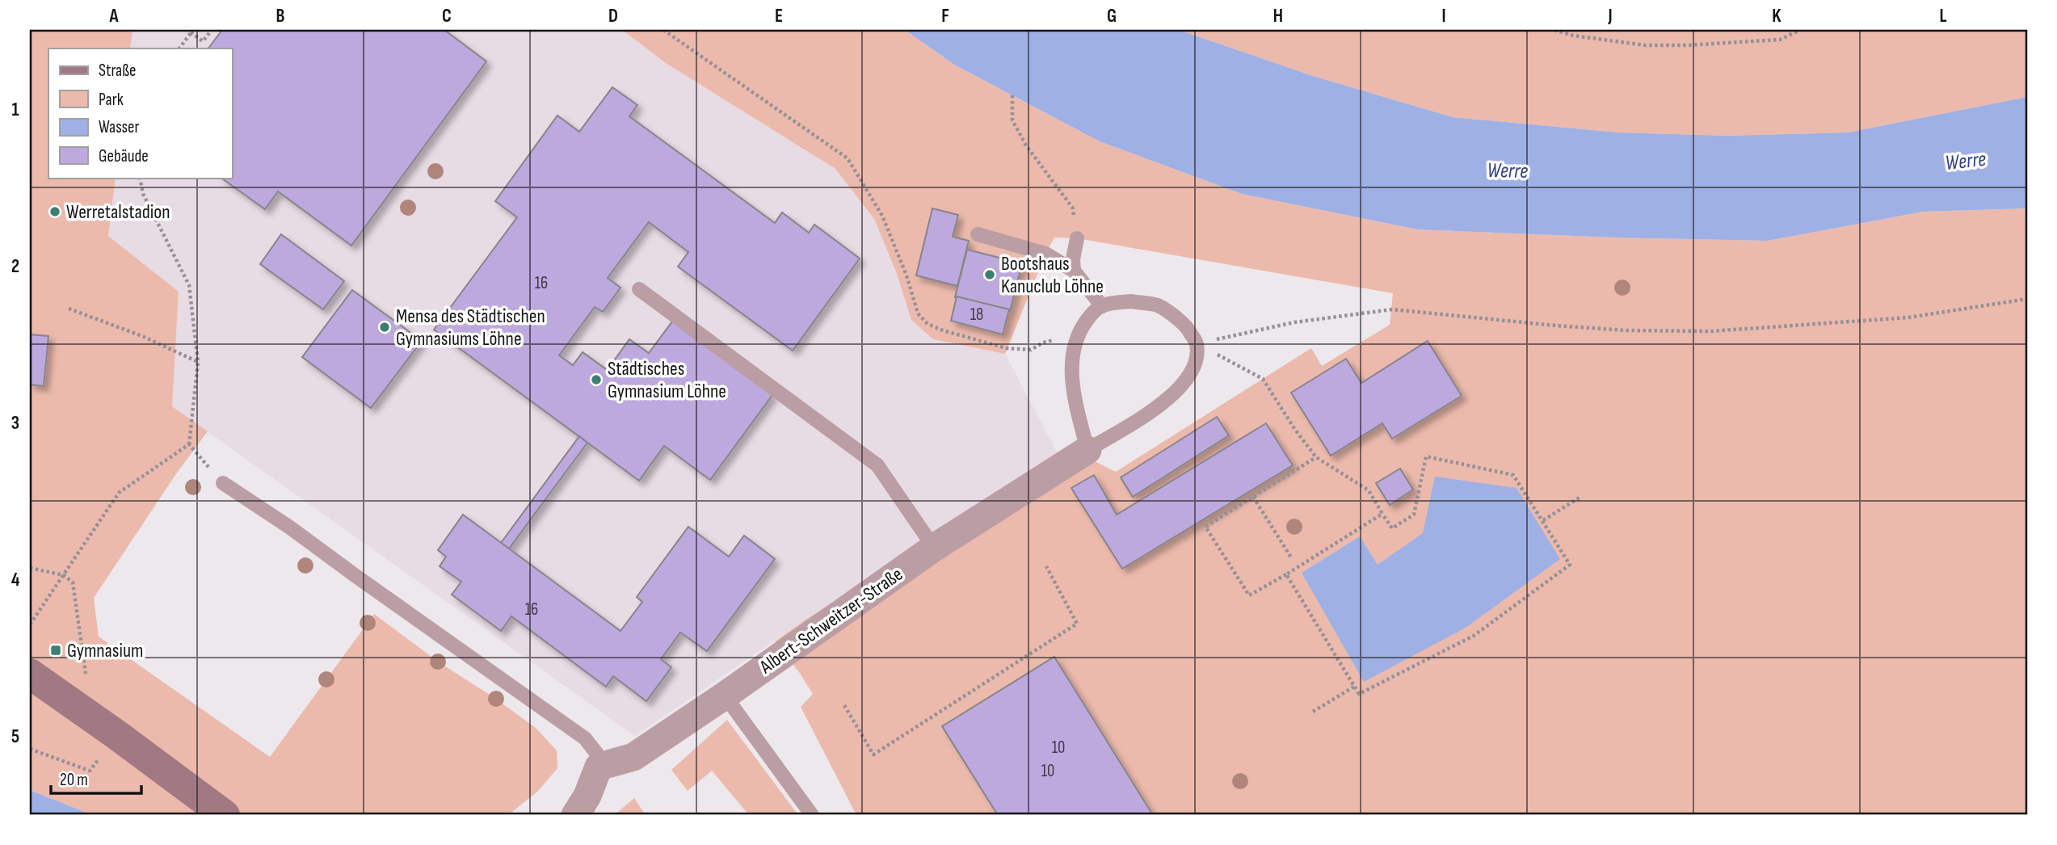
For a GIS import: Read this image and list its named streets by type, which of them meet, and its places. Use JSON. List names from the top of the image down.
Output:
{
  "streets": {
    "street": ["Albert-Schweitzer-Straße"]
  },
  "water": ["Werre"],
  "places": {
    "other": [
      "Werretalstadion",
      "Bootshaus Kanuclub Löhne",
      "Mensa des Städtischen Gymnasiums Löhne",
      "Städtisches Gymnasium Löhne"
    ],
    "transit": ["Gymnasium"]
  },
  "house_numbers": [
    "16",
    "18",
    "16",
    "10",
    "10"
  ],
  "legend": [
    "Straße",
    "Park",
    "Wasser",
    "Gebäude"
  ],
  "scale_bar": "20 m",
  "grid": {
    "columns": [
      "A",
      "B",
      "C",
      "D",
      "E",
      "F",
      "G",
      "H",
      "I",
      "J",
      "K",
      "L"
    ],
    "rows": [
      "1",
      "2",
      "3",
      "4",
      "5"
    ]
  }
}
